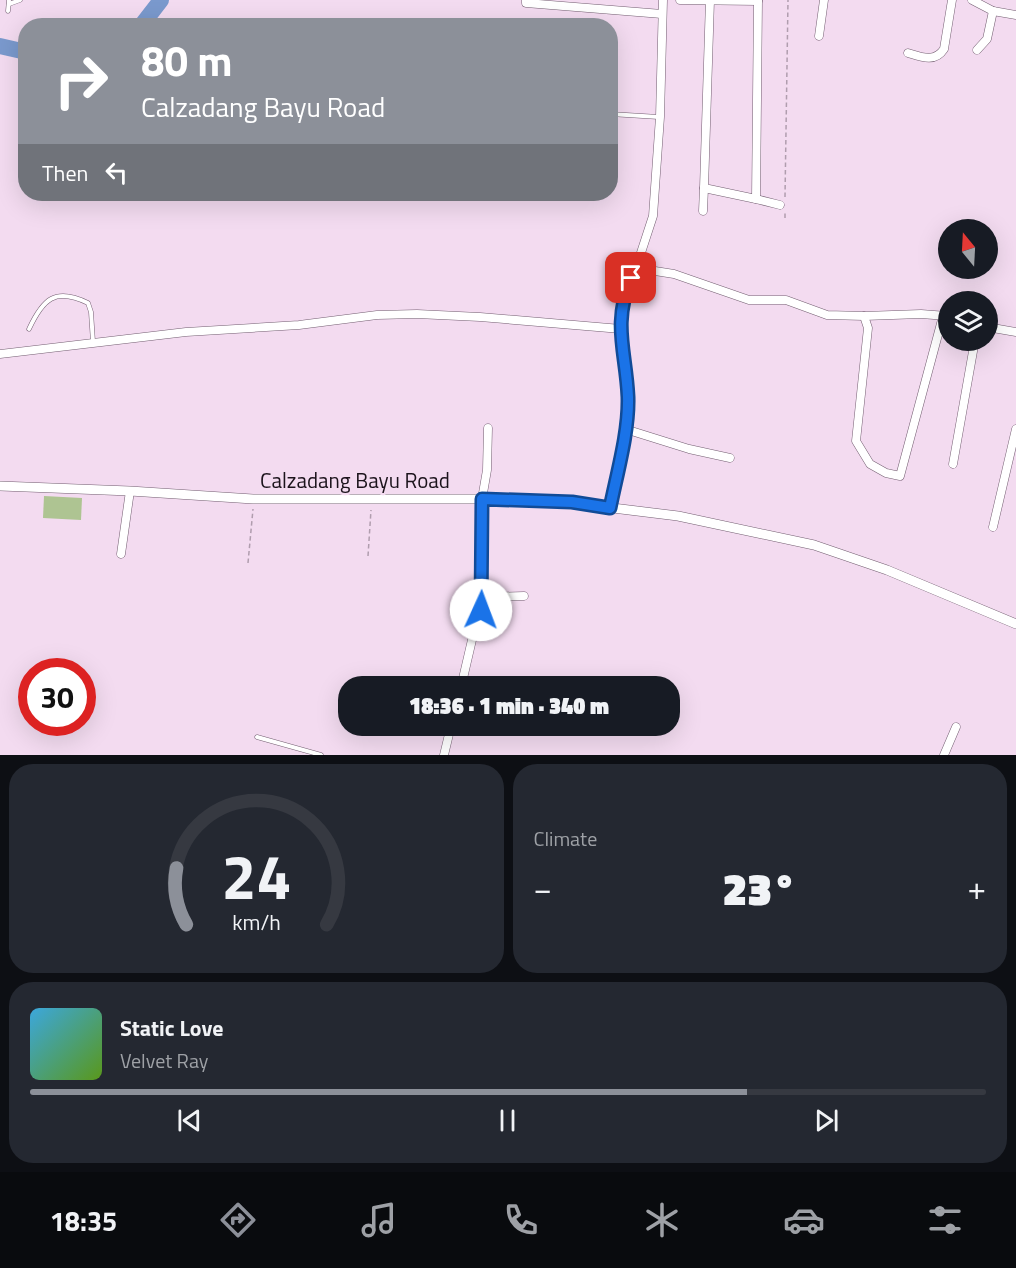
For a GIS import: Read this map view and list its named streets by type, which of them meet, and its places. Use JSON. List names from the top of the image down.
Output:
{
  "streets": {
    "street": ["Calzadang Bayu Road"]
  },
  "north": "top",
  "page": {
    "turn": ["80 m", "Calzadang Bayu Road"],
    "then": "Then",
    "limit": "30",
    "trip": "18:36 · 1 min · 340 m",
    "tile": "Climate",
    "heat": ["−", "23°", "+"],
    "song": ["Static Love", "Velvet Ray"],
    "tabs": "18:35",
    "gauge": ["24", "km/h"]
  }
}
